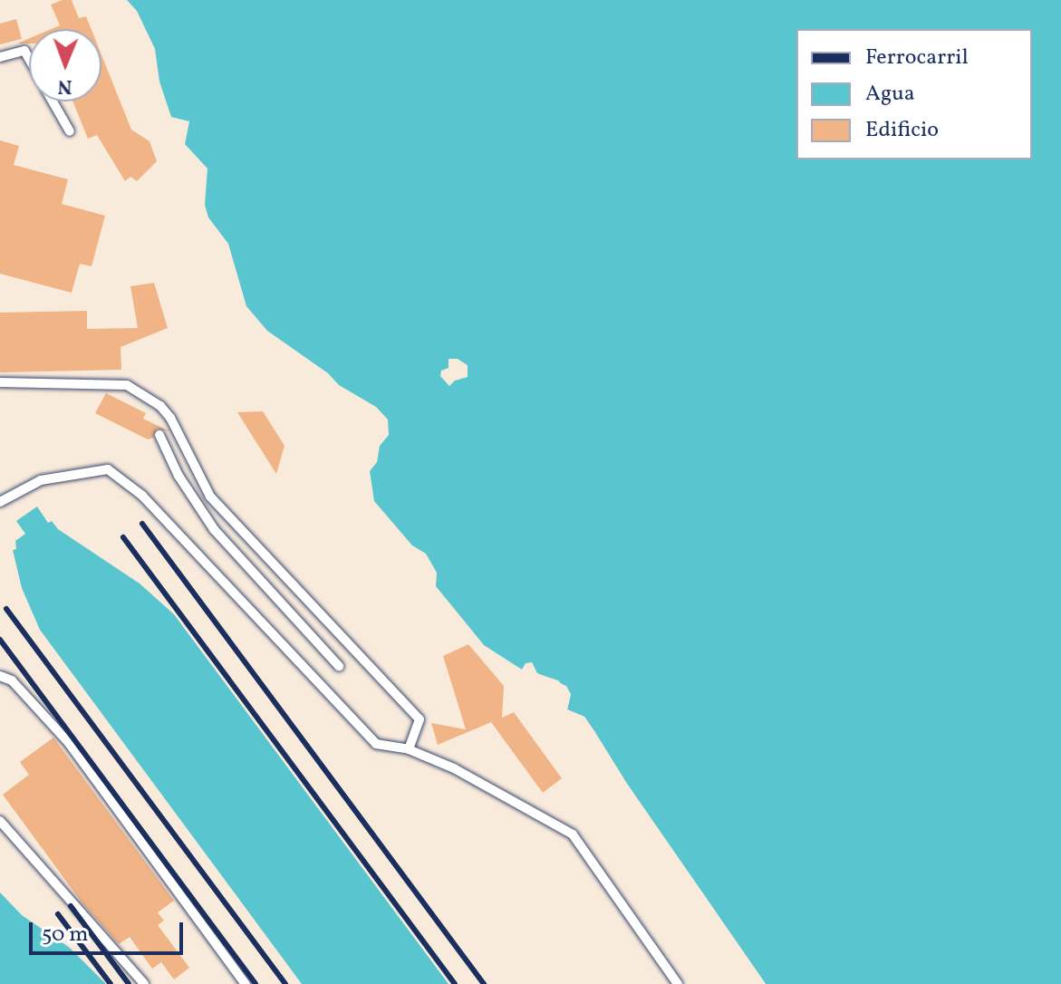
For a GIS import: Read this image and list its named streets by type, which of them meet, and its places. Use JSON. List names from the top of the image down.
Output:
{
  "legend": ["Ferrocarril", "Agua", "Edificio"],
  "scale_bar": "50 m",
  "north": "bottom"
}
